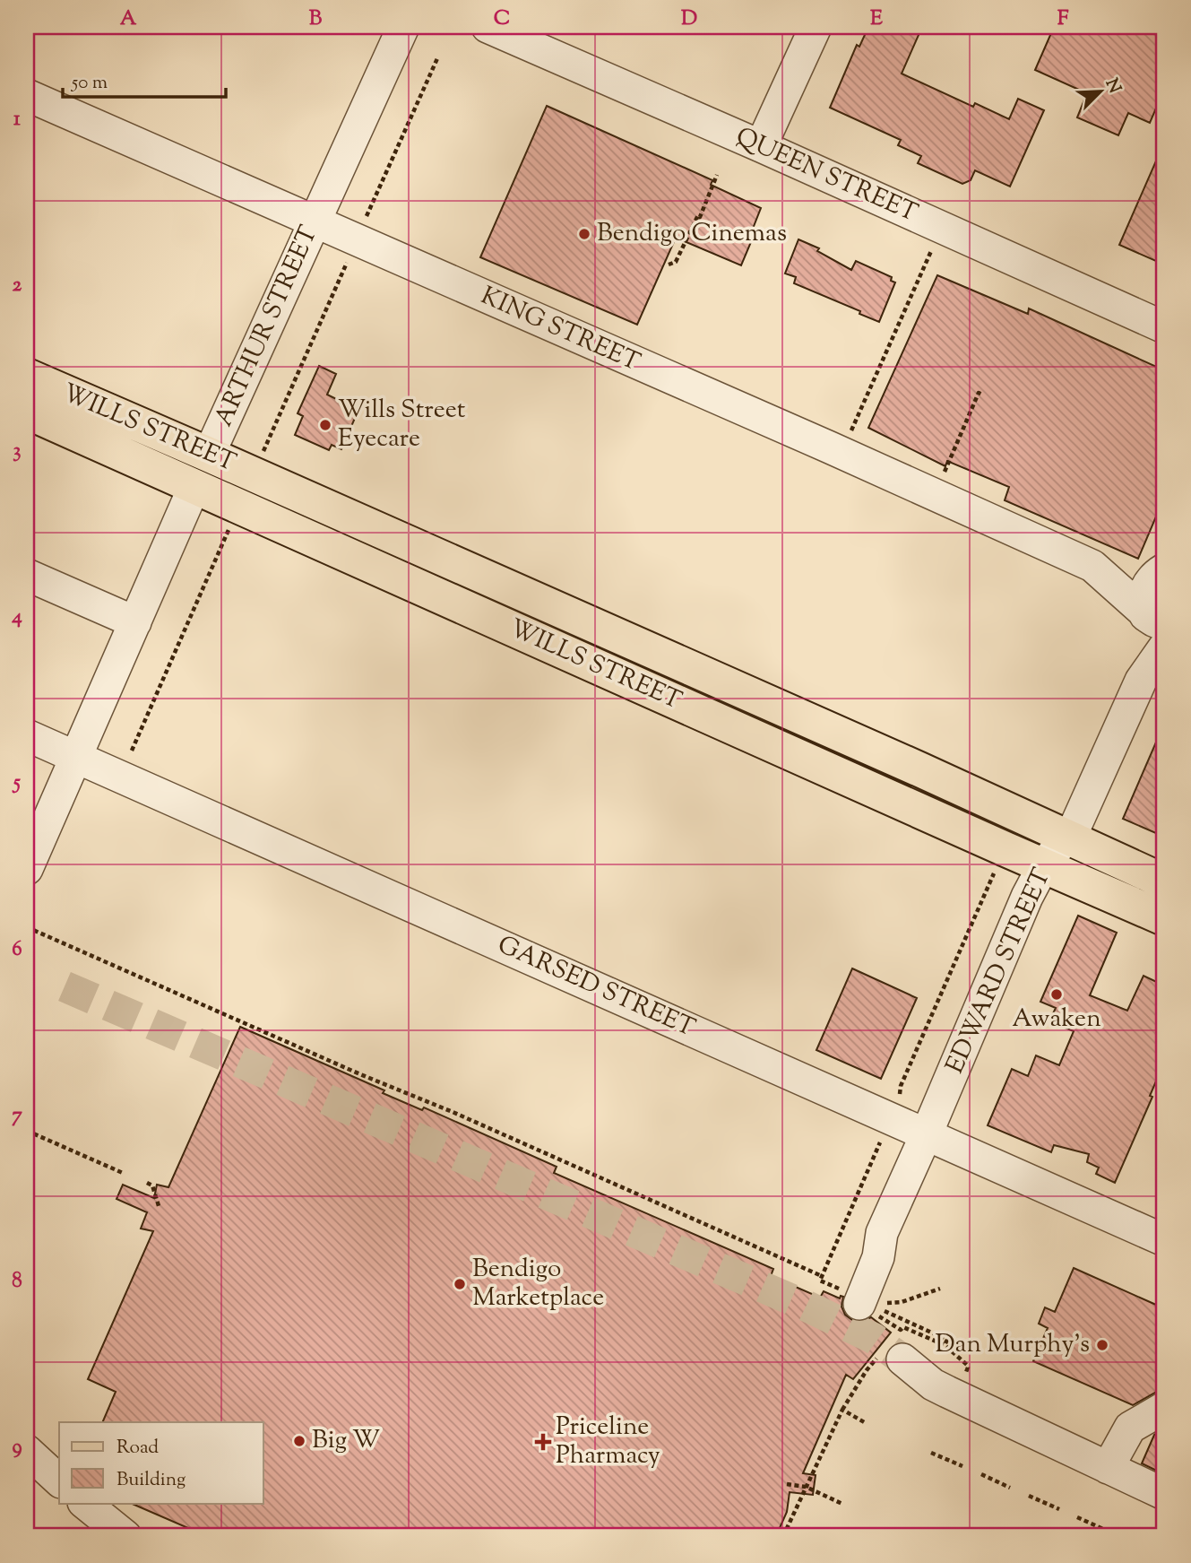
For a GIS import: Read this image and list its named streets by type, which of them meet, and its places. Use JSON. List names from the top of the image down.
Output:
{
  "streets": {
    "main road": ["ARTHUR STREET", "WILLS STREET"],
    "street": [
      "QUEEN STREET",
      "KING STREET",
      "EDWARD STREET",
      "GARSED STREET"
    ]
  },
  "crossings": [
    ["ARTHUR STREET", "KING STREET"],
    ["ARTHUR STREET", "WILLS STREET"],
    ["ARTHUR STREET", "GARSED STREET"],
    ["KING STREET", "EDWARD STREET"],
    ["WILLS STREET", "EDWARD STREET"],
    ["EDWARD STREET", "GARSED STREET"]
  ],
  "places": {
    "other": [
      "Bendigo Cinemas",
      "Wills Street Eyecare",
      "Awaken",
      "Bendigo Marketplace",
      "Dan Murphy's",
      "Big W"
    ],
    "health": ["Priceline Pharmacy"]
  },
  "legend": ["Road", "Building"],
  "scale_bar": "50 m",
  "north": "top right",
  "grid": {
    "columns": [
      "A",
      "B",
      "C",
      "D",
      "E",
      "F"
    ],
    "rows": [
      "1",
      "2",
      "3",
      "4",
      "5",
      "6",
      "7",
      "8",
      "9"
    ]
  }
}
